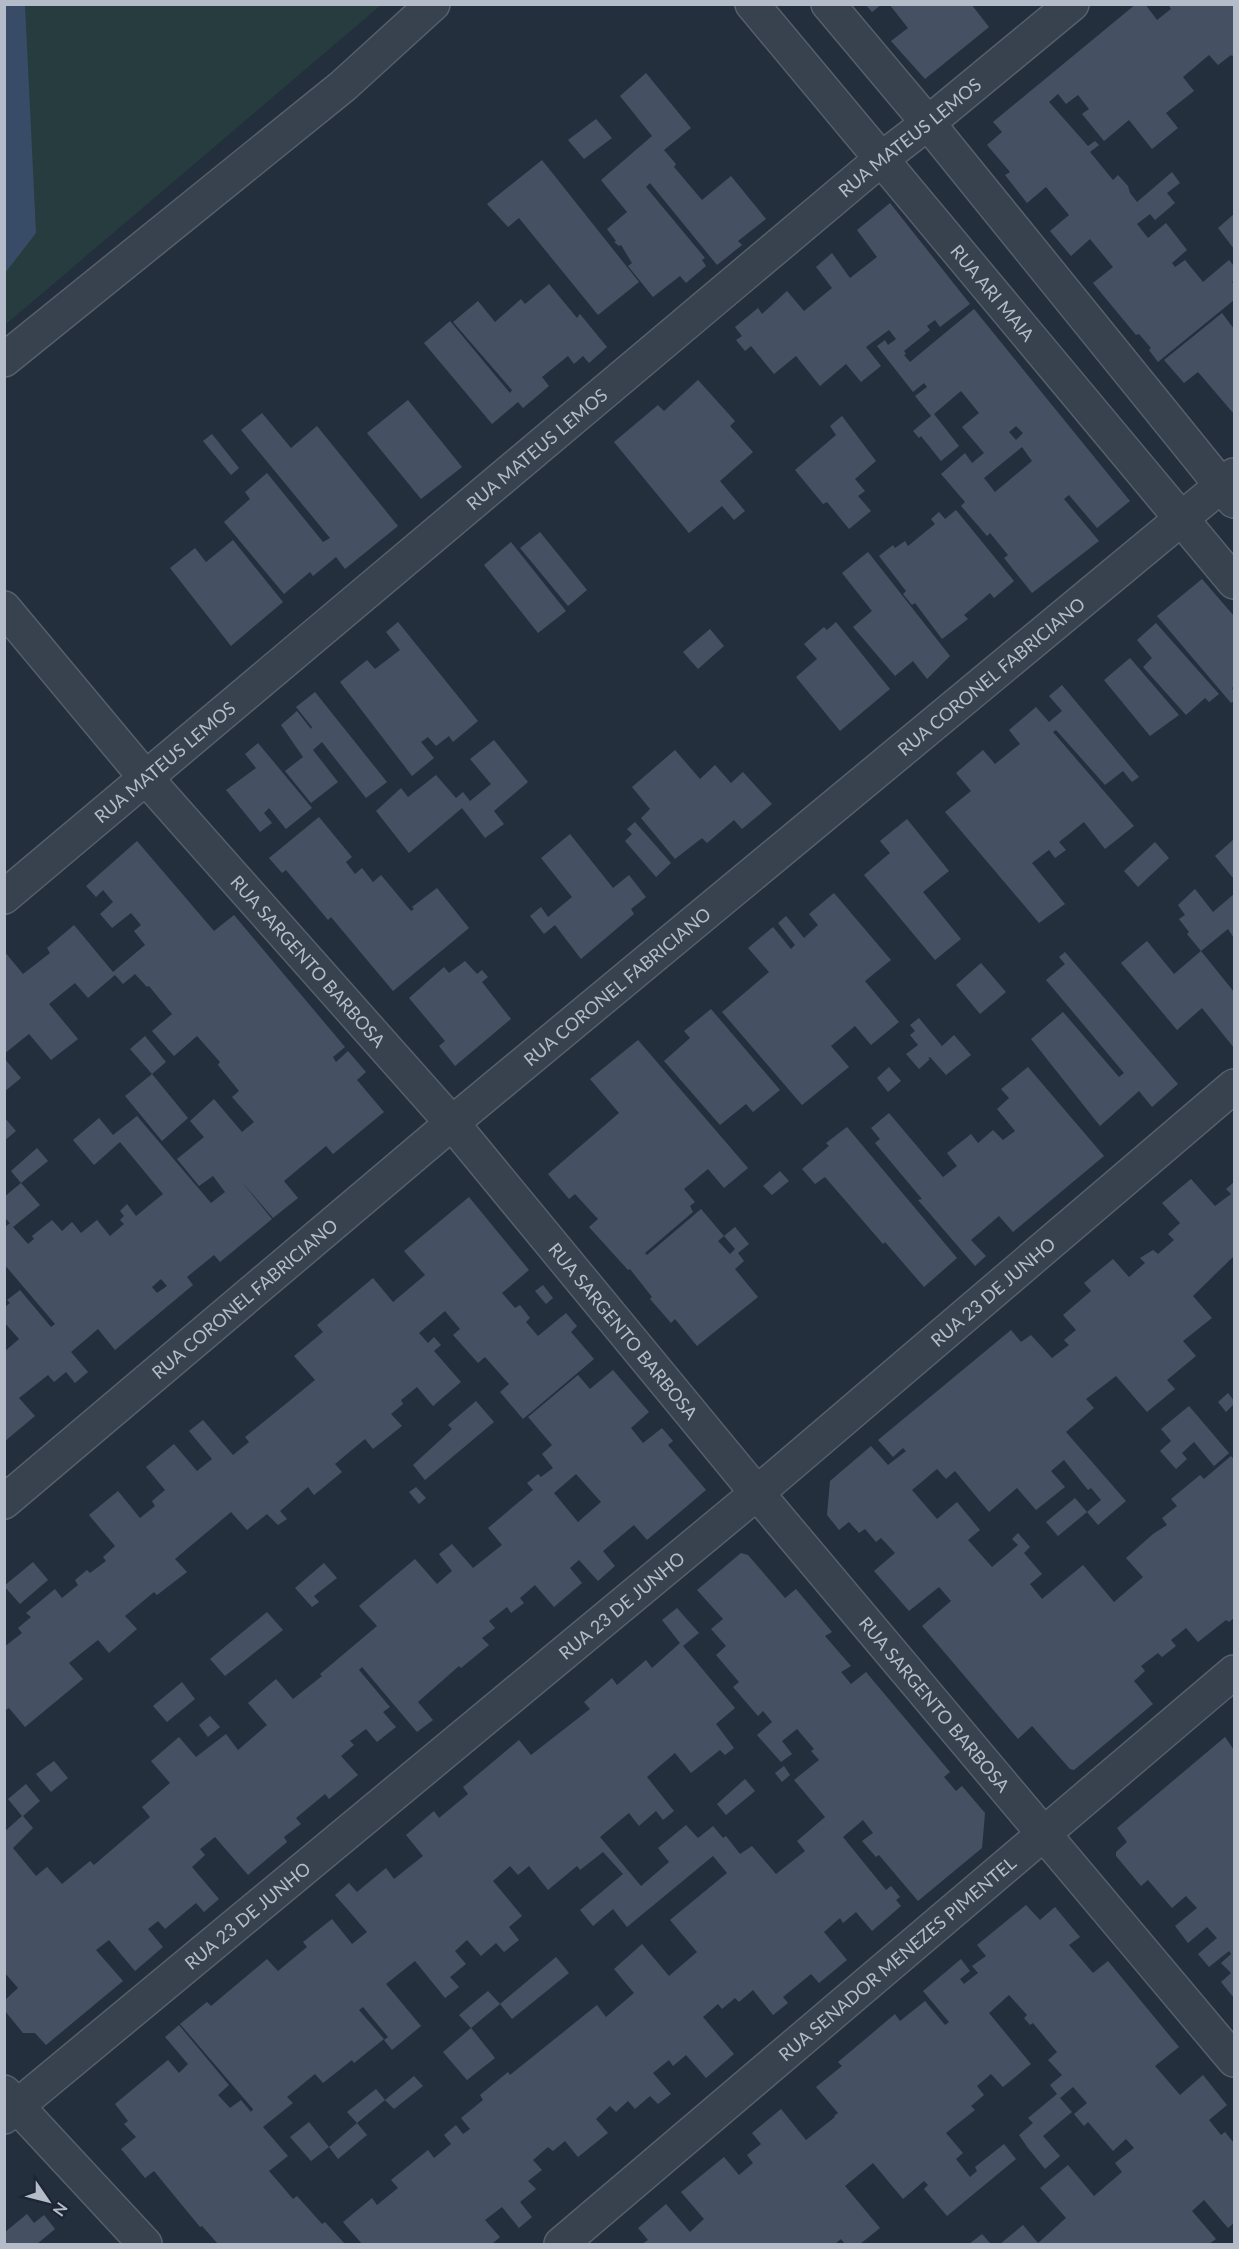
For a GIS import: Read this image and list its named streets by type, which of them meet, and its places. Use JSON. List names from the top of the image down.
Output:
{
  "streets": {
    "street": [
      "RUA MATEUS LEMOS",
      "RUA ARI MAIA",
      "RUA CORONEL FABRICIANO",
      "RUA SARGENTO BARBOSA",
      "RUA 23 DE JUNHO",
      "RUA SENADOR MENEZES PIMENTEL"
    ]
  },
  "crossings": [
    ["RUA MATEUS LEMOS", "RUA ARI MAIA"],
    ["RUA MATEUS LEMOS", "RUA SARGENTO BARBOSA"],
    ["RUA ARI MAIA", "RUA CORONEL FABRICIANO"],
    ["RUA CORONEL FABRICIANO", "RUA SARGENTO BARBOSA"],
    ["RUA SARGENTO BARBOSA", "RUA 23 DE JUNHO"],
    ["RUA SARGENTO BARBOSA", "RUA SENADOR MENEZES PIMENTEL"]
  ],
  "north": "bottom right"
}
